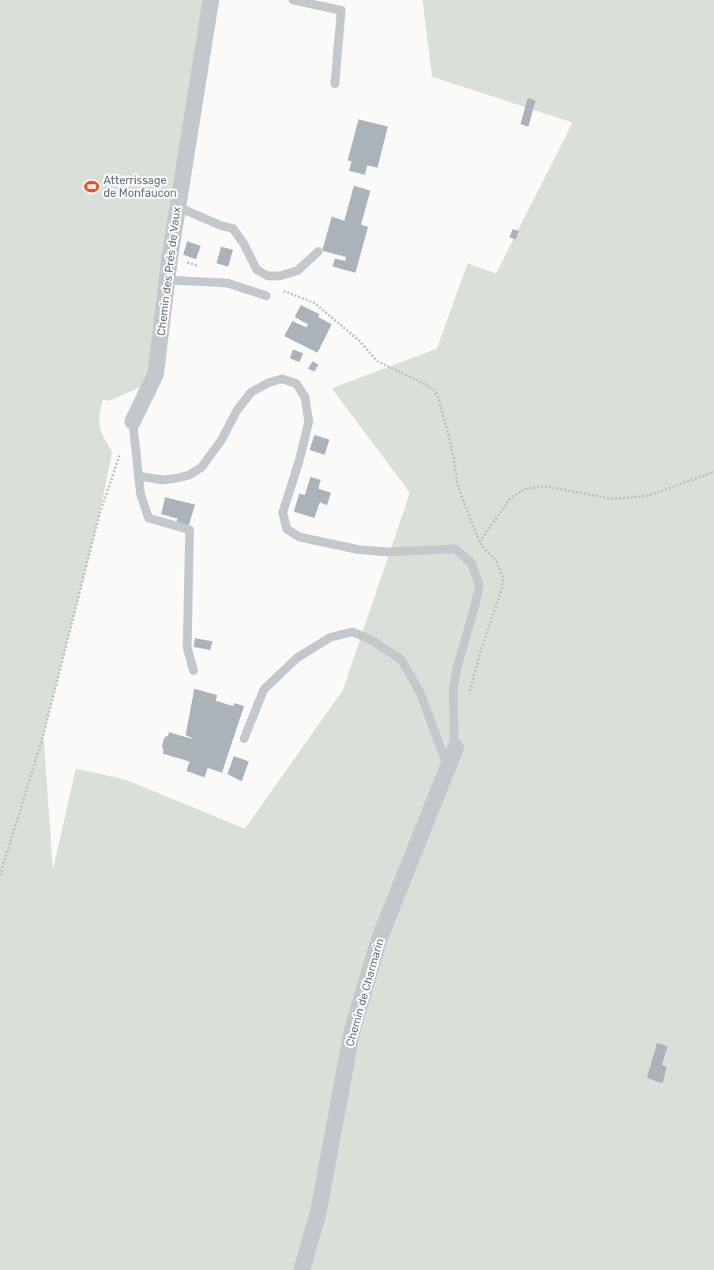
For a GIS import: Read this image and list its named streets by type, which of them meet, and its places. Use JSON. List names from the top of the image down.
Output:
{
  "streets": {
    "street": ["Chemin des Prés de Vaux", "Chemin de Charmarin"]
  },
  "places": {
    "sports": ["Atterrissage de Monfaucon"]
  }
}
